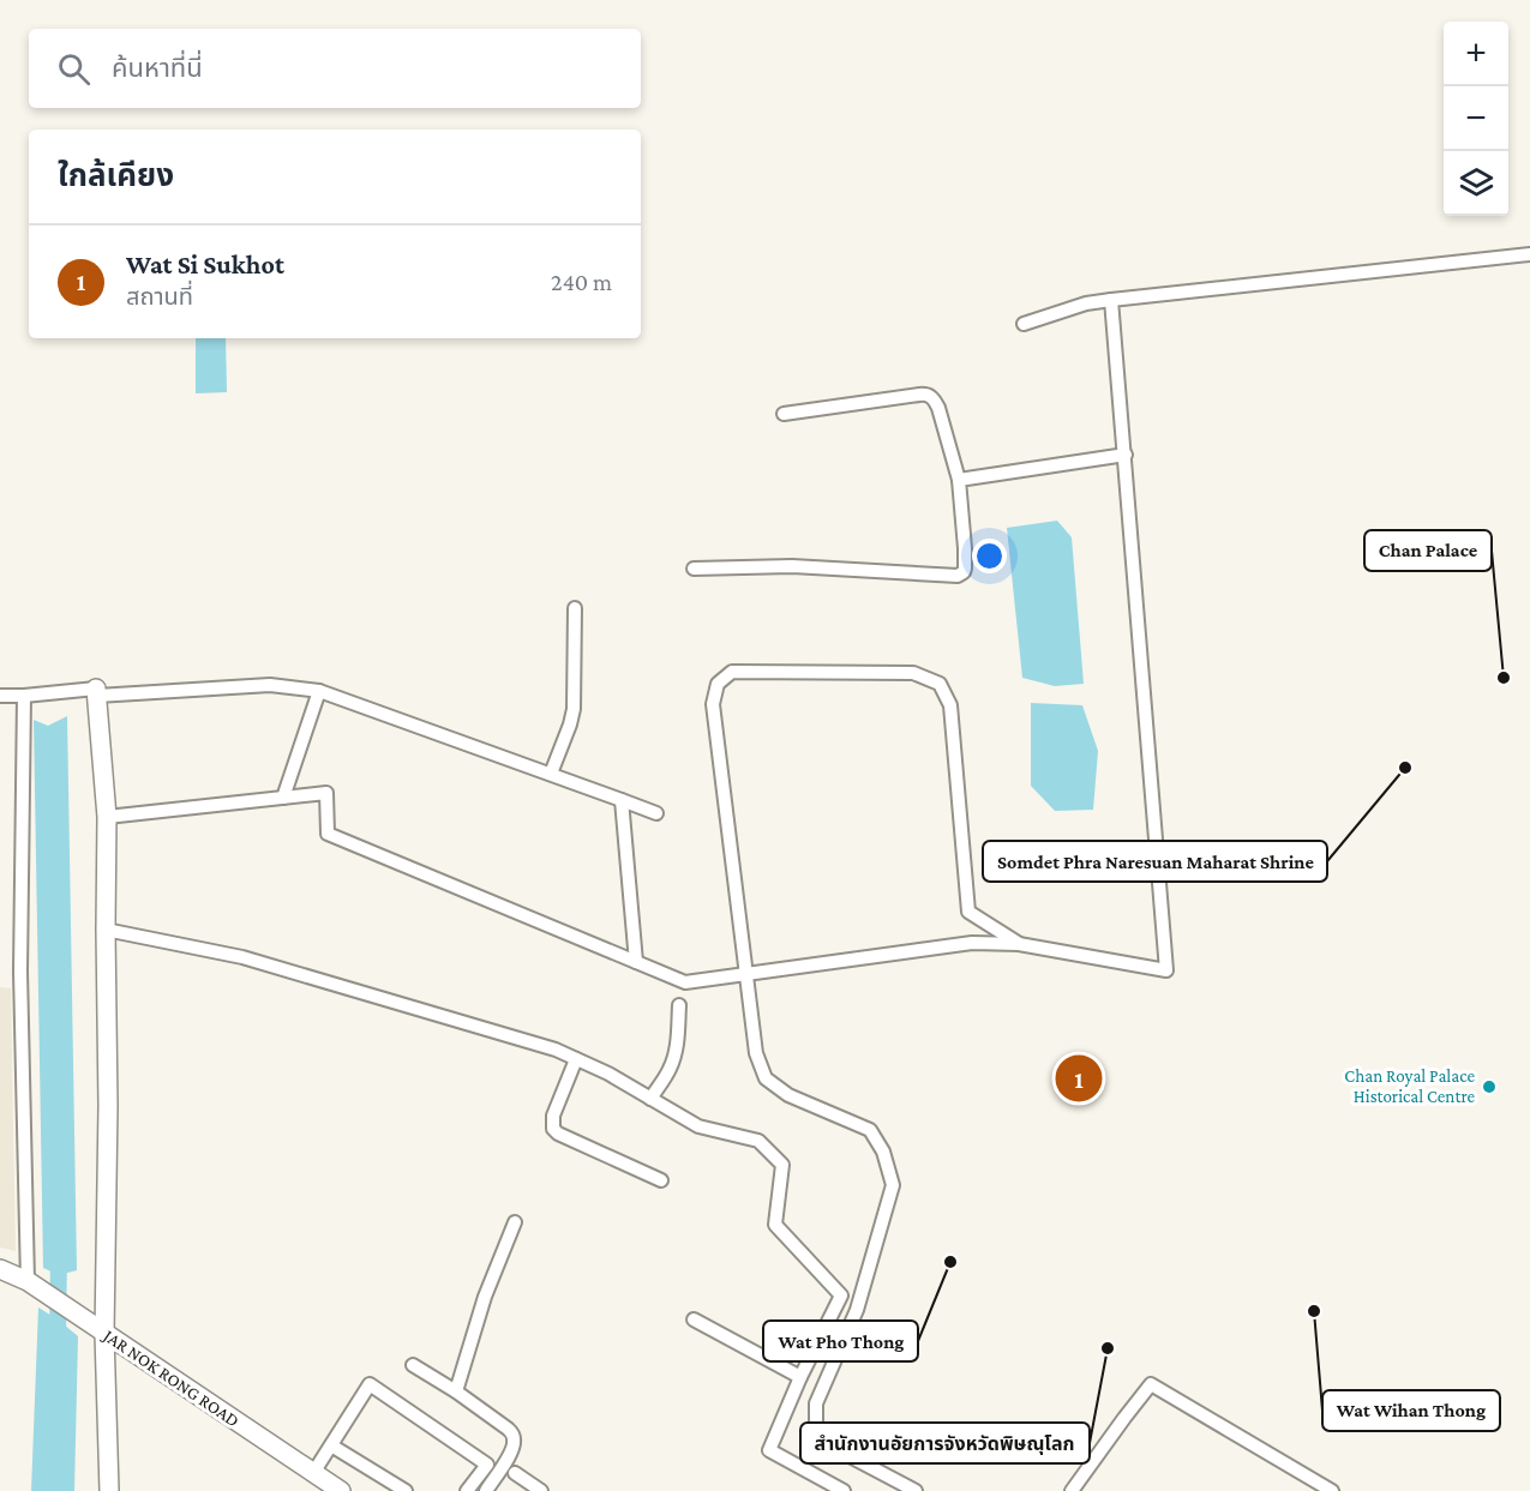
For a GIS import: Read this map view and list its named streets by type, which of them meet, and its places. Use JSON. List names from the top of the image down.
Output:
{
  "streets": {
    "street": ["JAR NOK RONG ROAD"]
  },
  "places": [
    "Chan Palace",
    "Somdet Phra Naresuan Maharat Shrine",
    "Chan Royal Palace Historical Centre",
    "Wat Pho Thong",
    "Wat Wihan Thong",
    "สำนักงานอัยการจังหวัดพิษณุโลก"
  ],
  "page": {
    "map_buttons": ["+", "−"],
    "search": "ค้นหาที่นี่",
    "heading": "ใกล้เคียง",
    "list": [
      {
        "mark": "1",
        "name": "Wat Si Sukhot",
        "note": "สถานที่",
        "value": "240 m"
      }
    ],
    "pins": "1"
  }
}
